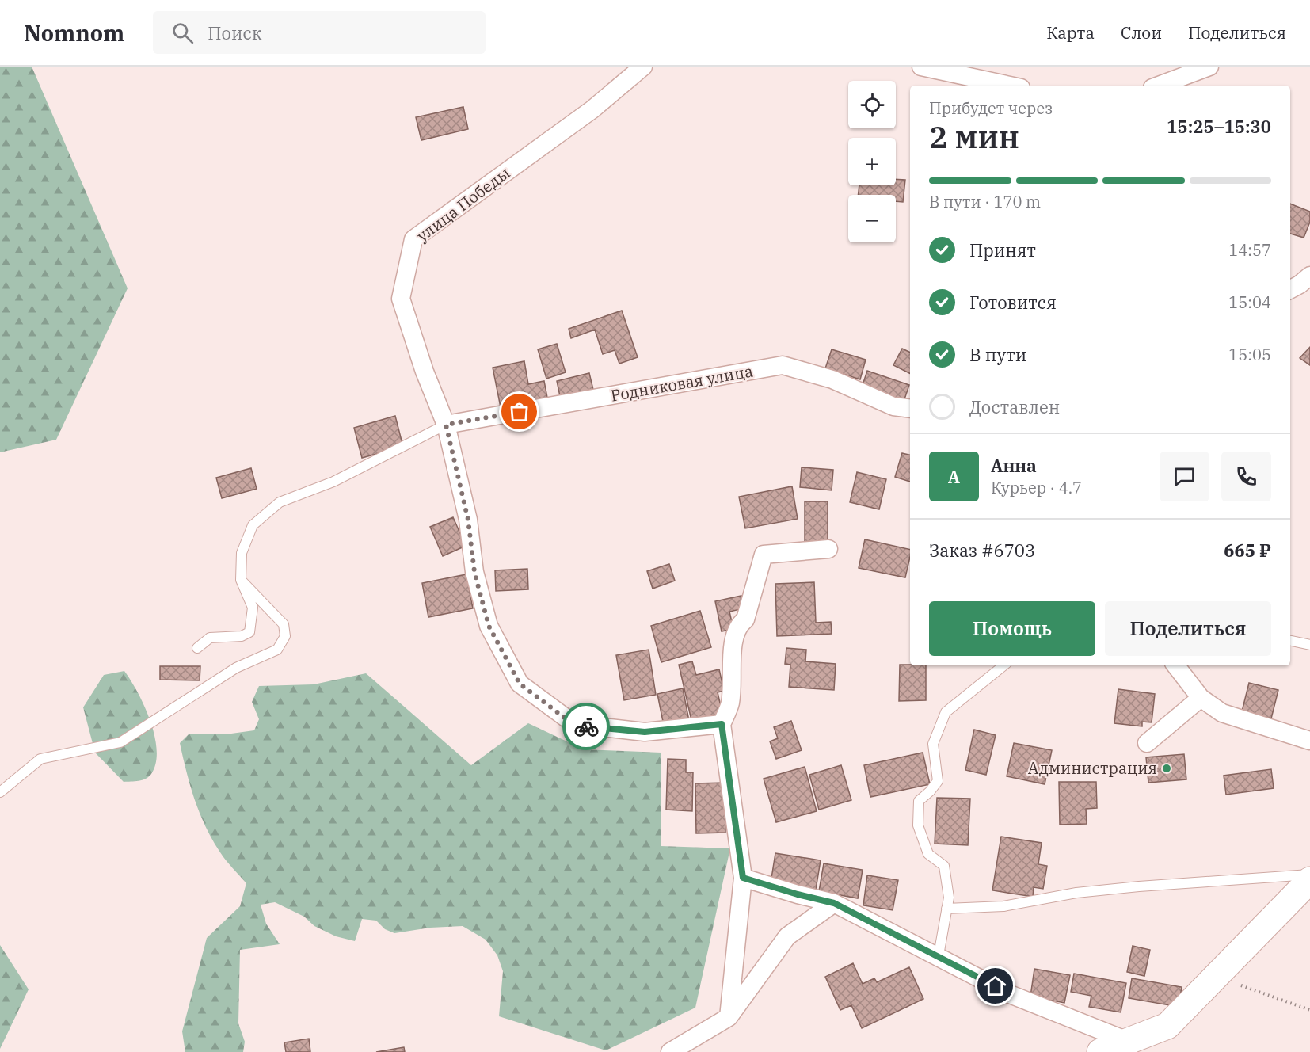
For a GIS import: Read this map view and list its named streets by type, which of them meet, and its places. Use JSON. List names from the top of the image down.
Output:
{
  "streets": {
    "street": ["улица Победы", "Родниковая улица"]
  },
  "crossings": [
    ["улица Победы", "Родниковая улица"]
  ],
  "places": ["Администрация"],
  "page": {
    "header": "Nomnom",
    "search": "Поиск",
    "nav": ["Карта", "Слои", "Поделиться"],
    "map_buttons": ["+", "−"],
    "heading": ["2 мин", "Прибудет через", "15:25–15:30"],
    "panel": [
      "Анна",
      "Курьер · 4.7",
      "Заказ #6703",
      "665 ₽"
    ],
    "bar": "В пути · 170 m",
    "list": [
      ["Принят", "14:57"],
      ["Готовится", "15:04"],
      ["В пути", "15:05"],
      "Доставлен"
    ],
    "round": "А",
    "buttons": ["Помощь", "Поделиться"]
  }
}
